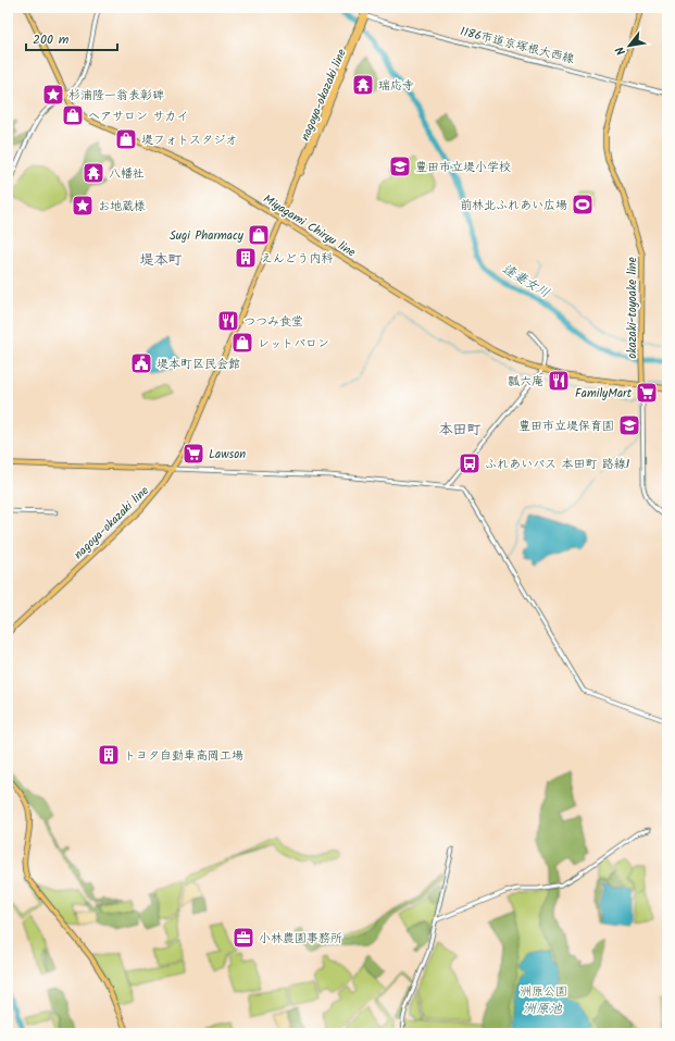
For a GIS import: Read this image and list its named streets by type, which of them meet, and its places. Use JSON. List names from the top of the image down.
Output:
{
  "streets": {
    "main road": ["nagoya-okazaki line", "Miyagami Chiryu line", "okazaki-toyoake line"],
    "street": ["1186市道京塚根大西線"]
  },
  "crossings": [
    ["1186市道京塚根大西線", "nagoya-okazaki line"],
    ["1186市道京塚根大西線", "okazaki-toyoake line"],
    ["nagoya-okazaki line", "Miyagami Chiryu line"],
    ["Miyagami Chiryu line", "okazaki-toyoake line"]
  ],
  "districts": ["堤本町", "本田町"],
  "water": ["逢妻女川", "洲原池"],
  "parks": ["洲原公園"],
  "places": {
    "temple": ["瑞応寺", "八幡社"],
    "place": ["杉浦隆一翁表彰碑", "お地蔵様"],
    "shop": [
      "ヘアサロン サカイ",
      "堤フォトスタジオ",
      "Sugi Pharmacy",
      "レットバロン"
    ],
    "school or university": ["豊田市立堤小学校", "豊田市立堤保育園"],
    "sports": ["前林北ふれあい広場"],
    "building": ["えんどう内科", "トヨタ自動車高岡工場"],
    "restaurant": ["つつみ食堂", "瓢六庵"],
    "public building": ["堤本町区民会館"],
    "supermarket": ["FamilyMart", "Lawson"],
    "bus stop": ["ふれあいバス 本田町 路線1"],
    "office": ["小林農園事務所"]
  },
  "scale_bar": "200 m",
  "north": "bottom left"
}
